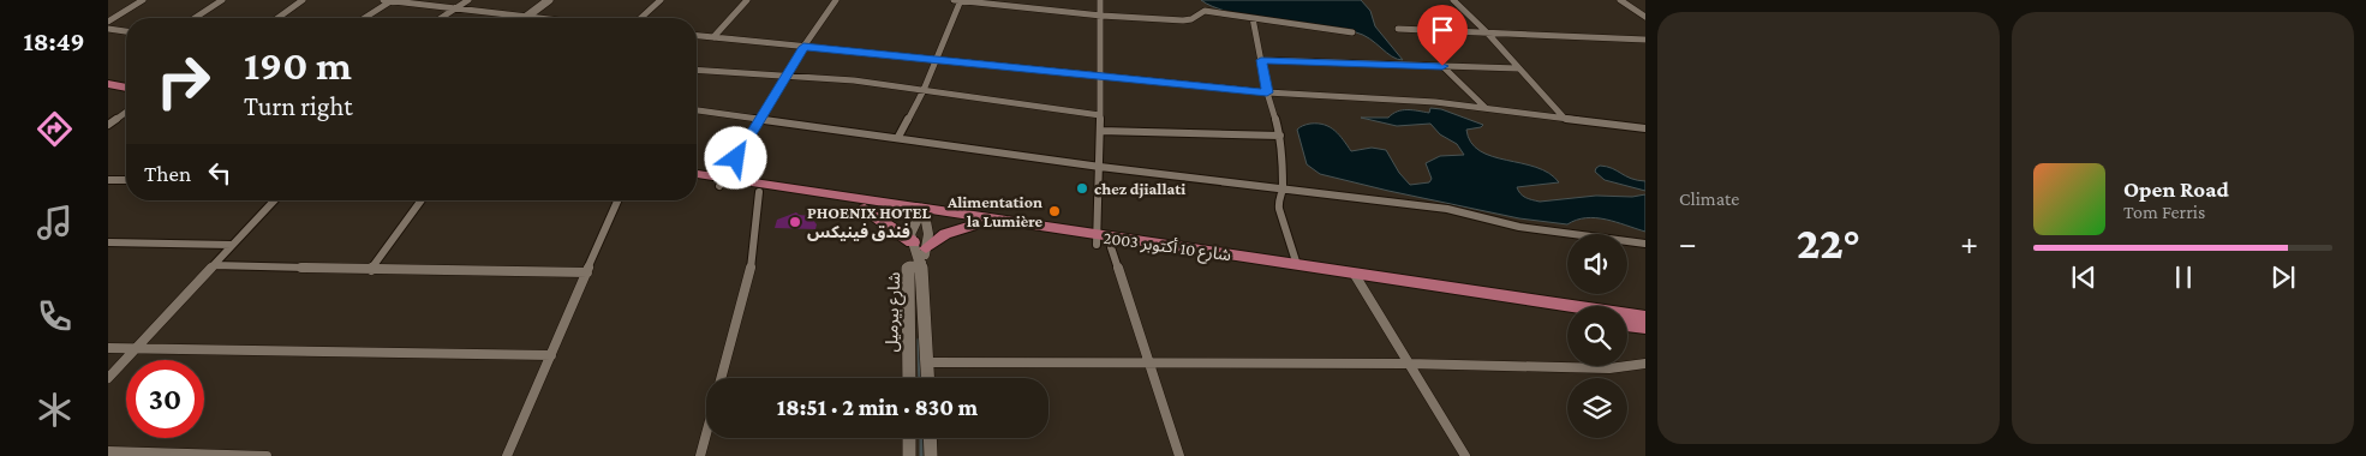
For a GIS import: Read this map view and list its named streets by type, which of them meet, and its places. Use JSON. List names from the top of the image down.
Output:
{
  "streets": {
    "highway": ["شارع 10 أكتوبر 2003"],
    "street": ["شارع بيرميل"]
  },
  "places": ["chez djiallati", "Alimentation la Lumière", "PHOENIX HOTEL فندق فينيكس"],
  "page": {
    "tabs": "18:49",
    "tile": "Climate",
    "turn": ["190 m", "Turn right"],
    "then": "Then",
    "song": ["Open Road", "Tom Ferris"],
    "heat": ["−", "22°", "+"],
    "limit": "30",
    "trip": "18:51 · 2 min · 830 m"
  }
}
